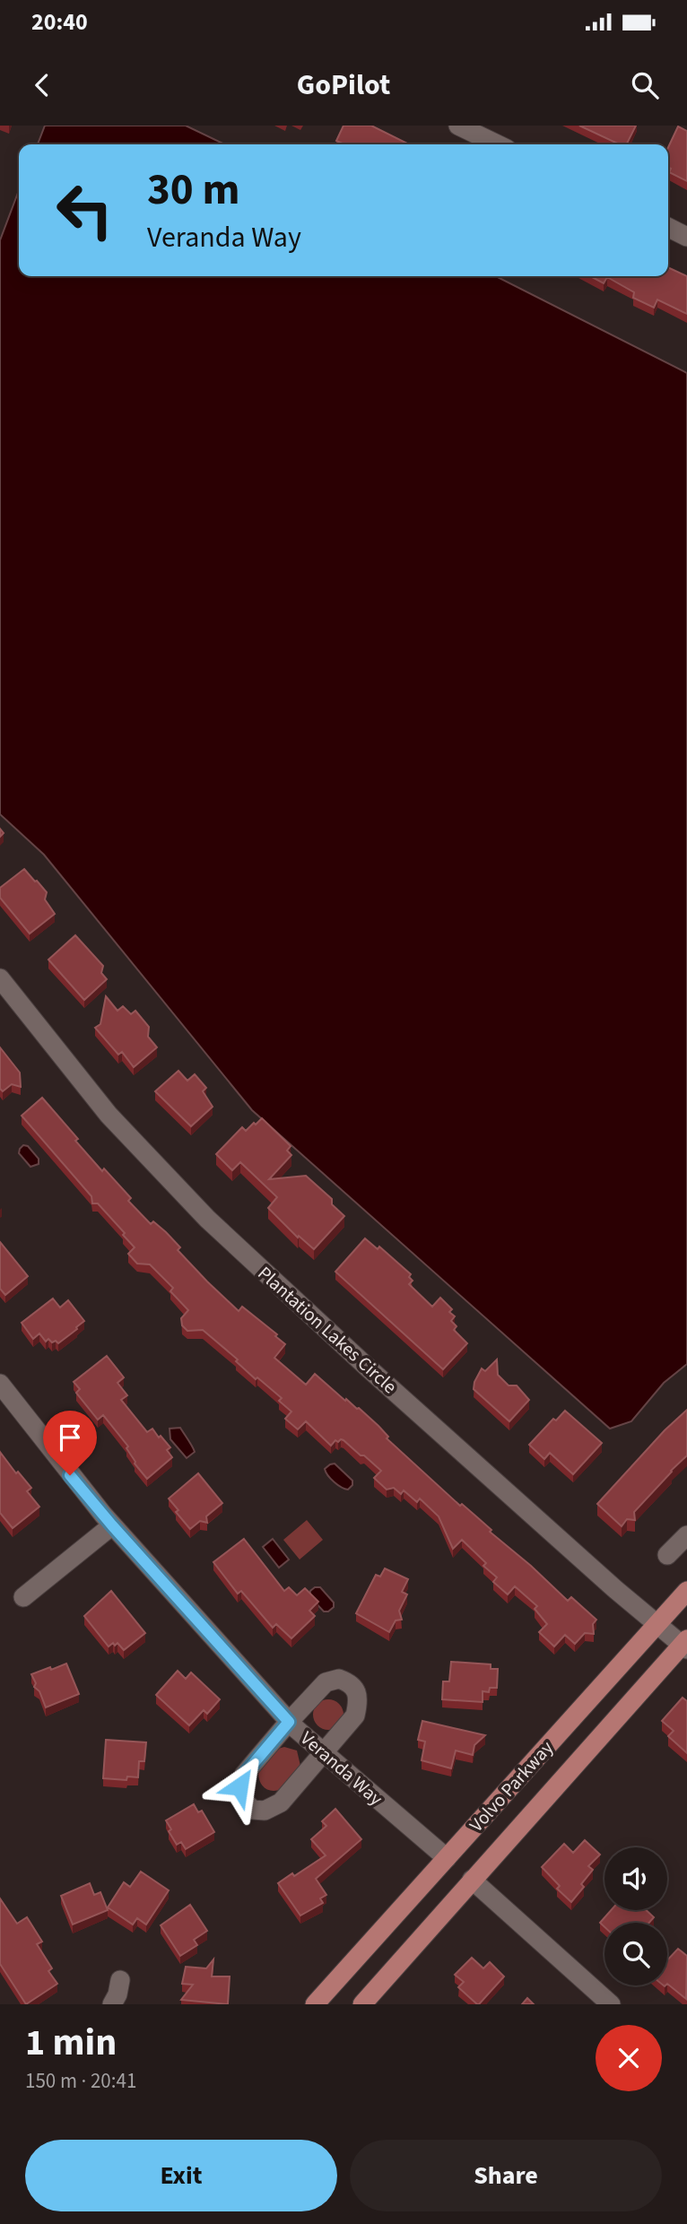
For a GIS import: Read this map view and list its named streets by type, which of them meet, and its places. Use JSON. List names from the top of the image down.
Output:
{
  "streets": {
    "main road": ["Volvo Parkway"],
    "street": ["Plantation Lakes Circle", "Veranda Way"]
  },
  "crossings": [
    ["Plantation Lakes Circle", "Volvo Parkway"],
    ["Veranda Way", "Volvo Parkway"]
  ],
  "page": {
    "status": "20:40",
    "header": "GoPilot",
    "turn": ["30 m", "Veranda Way"],
    "heading": ["1 min", "150 m · 20:41"],
    "buttons": ["Exit", "Share"]
  }
}
